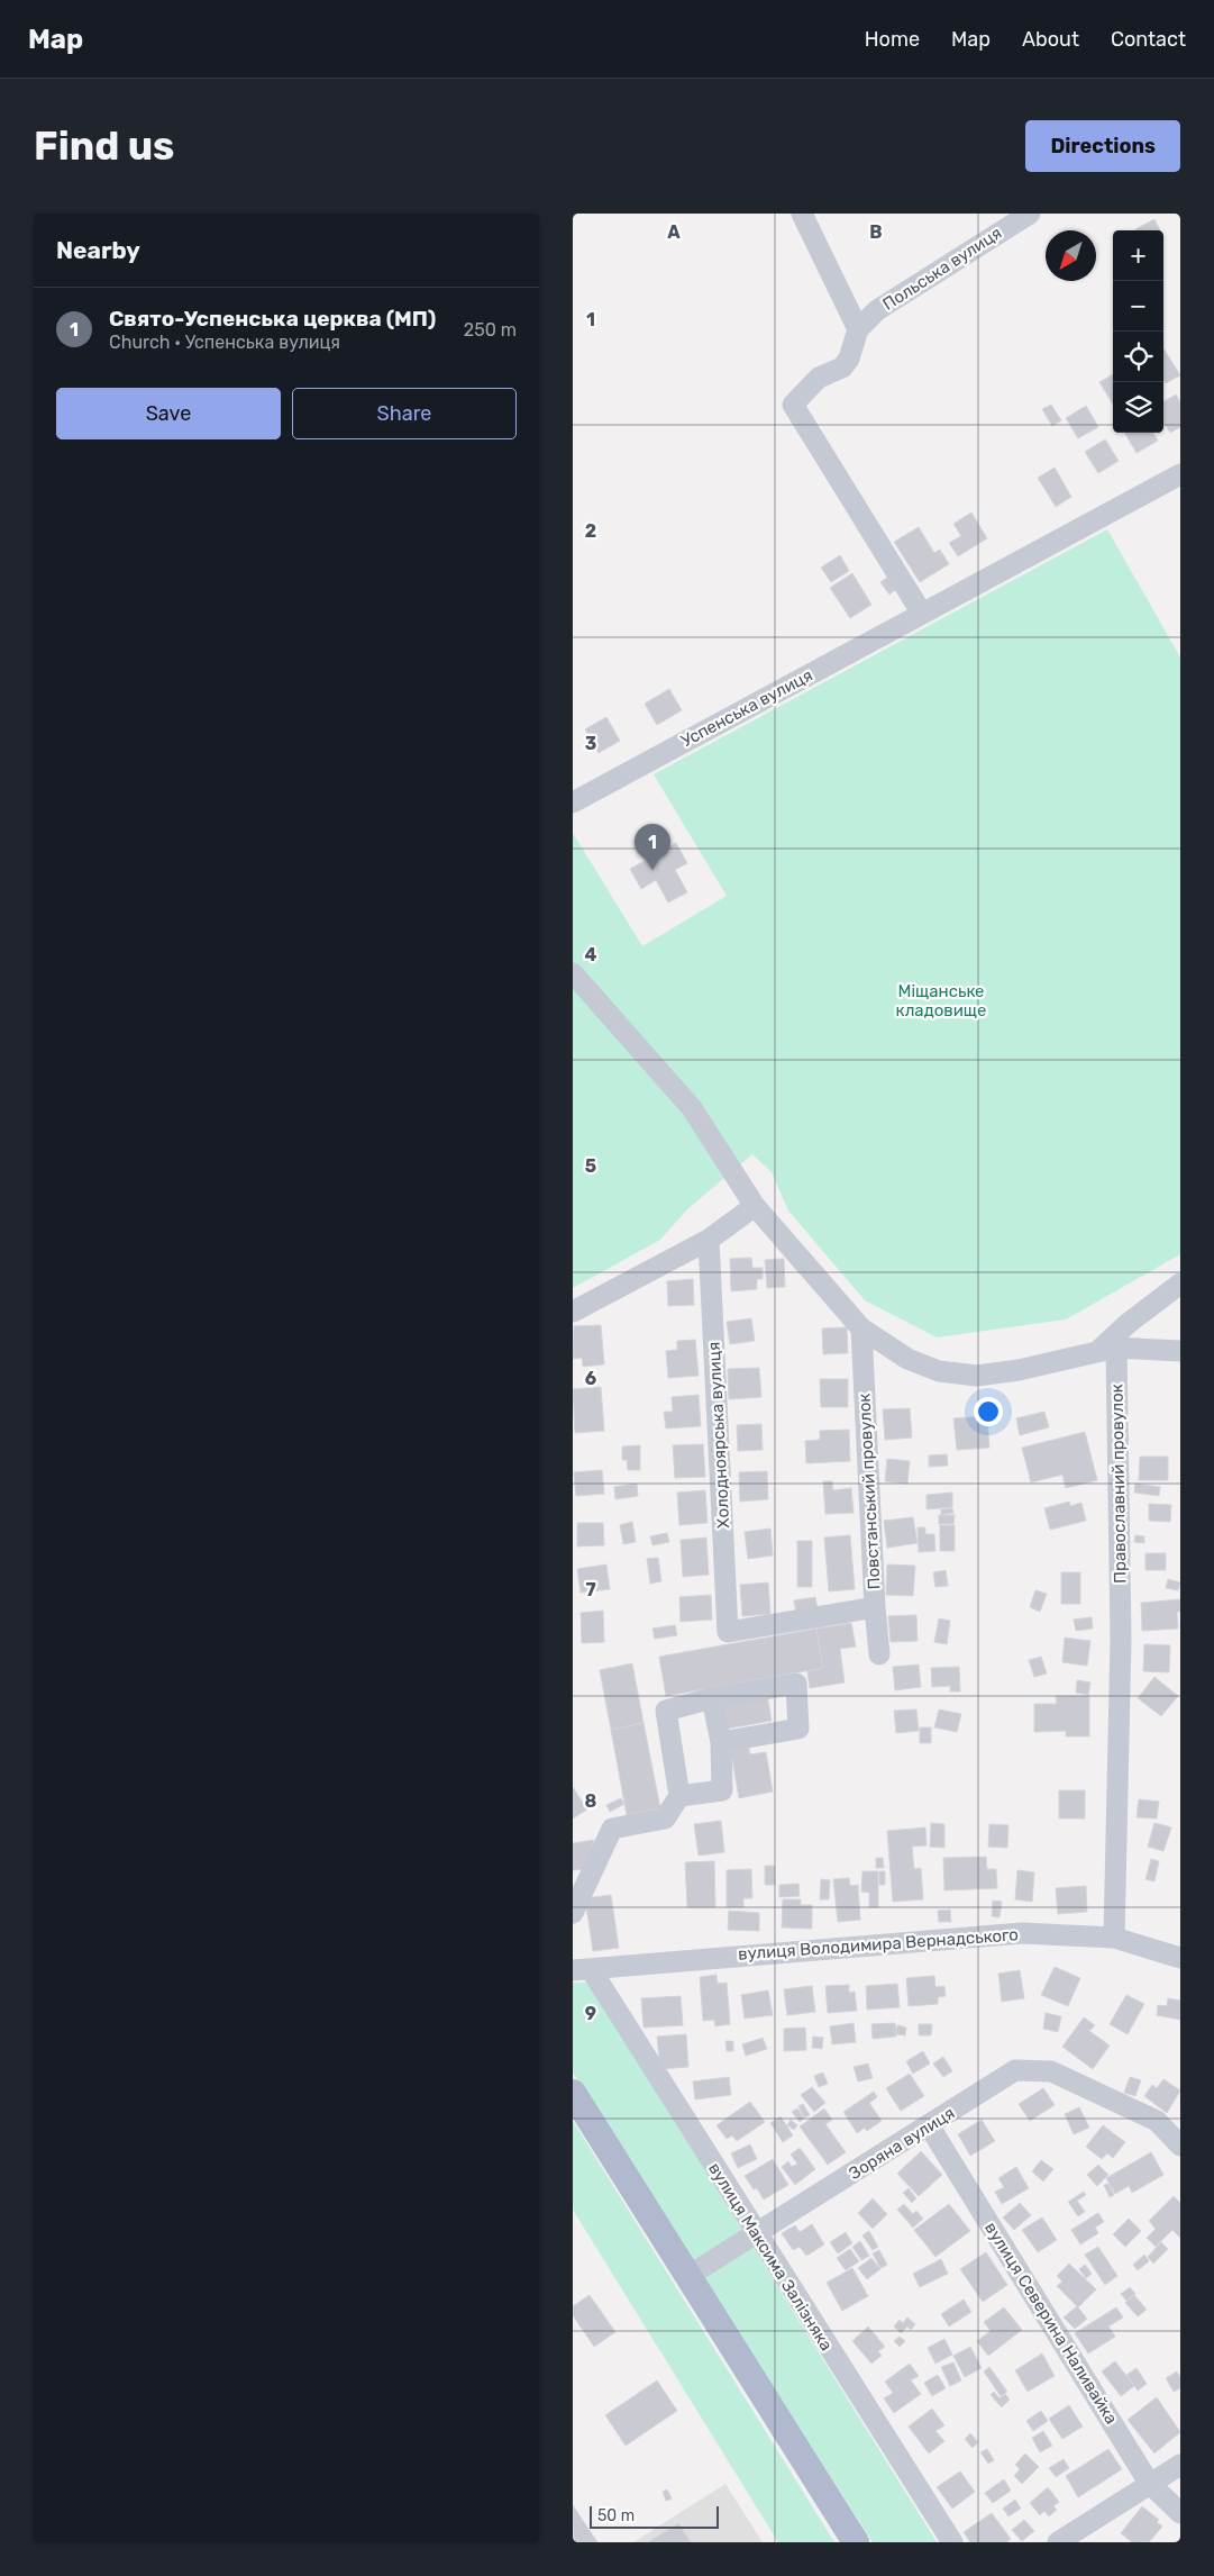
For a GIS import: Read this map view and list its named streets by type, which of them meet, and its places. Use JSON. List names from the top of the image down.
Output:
{
  "streets": {
    "street": [
      "Польська вулиця",
      "Успенська вулиця",
      "Холодноярська вулиця",
      "Православний провулок",
      "Повстанський провулок",
      "вулиця Володимира Вернадського",
      "Зоряна вулиця",
      "вулиця Максима Залізняка",
      "вулиця Северина Наливайка"
    ]
  },
  "crossings": [
    ["Холодноярська вулиця", "Повстанський провулок"],
    ["Православний провулок", "вулиця Володимира Вернадського"],
    ["вулиця Володимира Вернадського", "вулиця Максима Залізняка"],
    ["Зоряна вулиця", "вулиця Максима Залізняка"],
    ["Зоряна вулиця", "вулиця Северина Наливайка"]
  ],
  "parks": ["Міщанське кладовище"],
  "scale_bar": "50 m",
  "north": "bottom left",
  "page": {
    "header": "Map",
    "nav": [
      "Home",
      "Map",
      "About",
      "Contact"
    ],
    "buttons": [
      "Directions",
      ["Save", "Share"]
    ],
    "title": "Find us",
    "heading": "Nearby",
    "map_buttons": ["+", "−"],
    "list": [
      {
        "mark": "1",
        "name": "Свято-Успенська церква (МП)",
        "note": "Church · Успенська вулиця",
        "value": "250 m"
      }
    ],
    "pins": "1",
    "scale": "50 m"
  },
  "grid": {
    "columns": ["A", "B"],
    "rows": [
      "1",
      "2",
      "3",
      "4",
      "5",
      "6",
      "7",
      "8",
      "9"
    ]
  }
}
